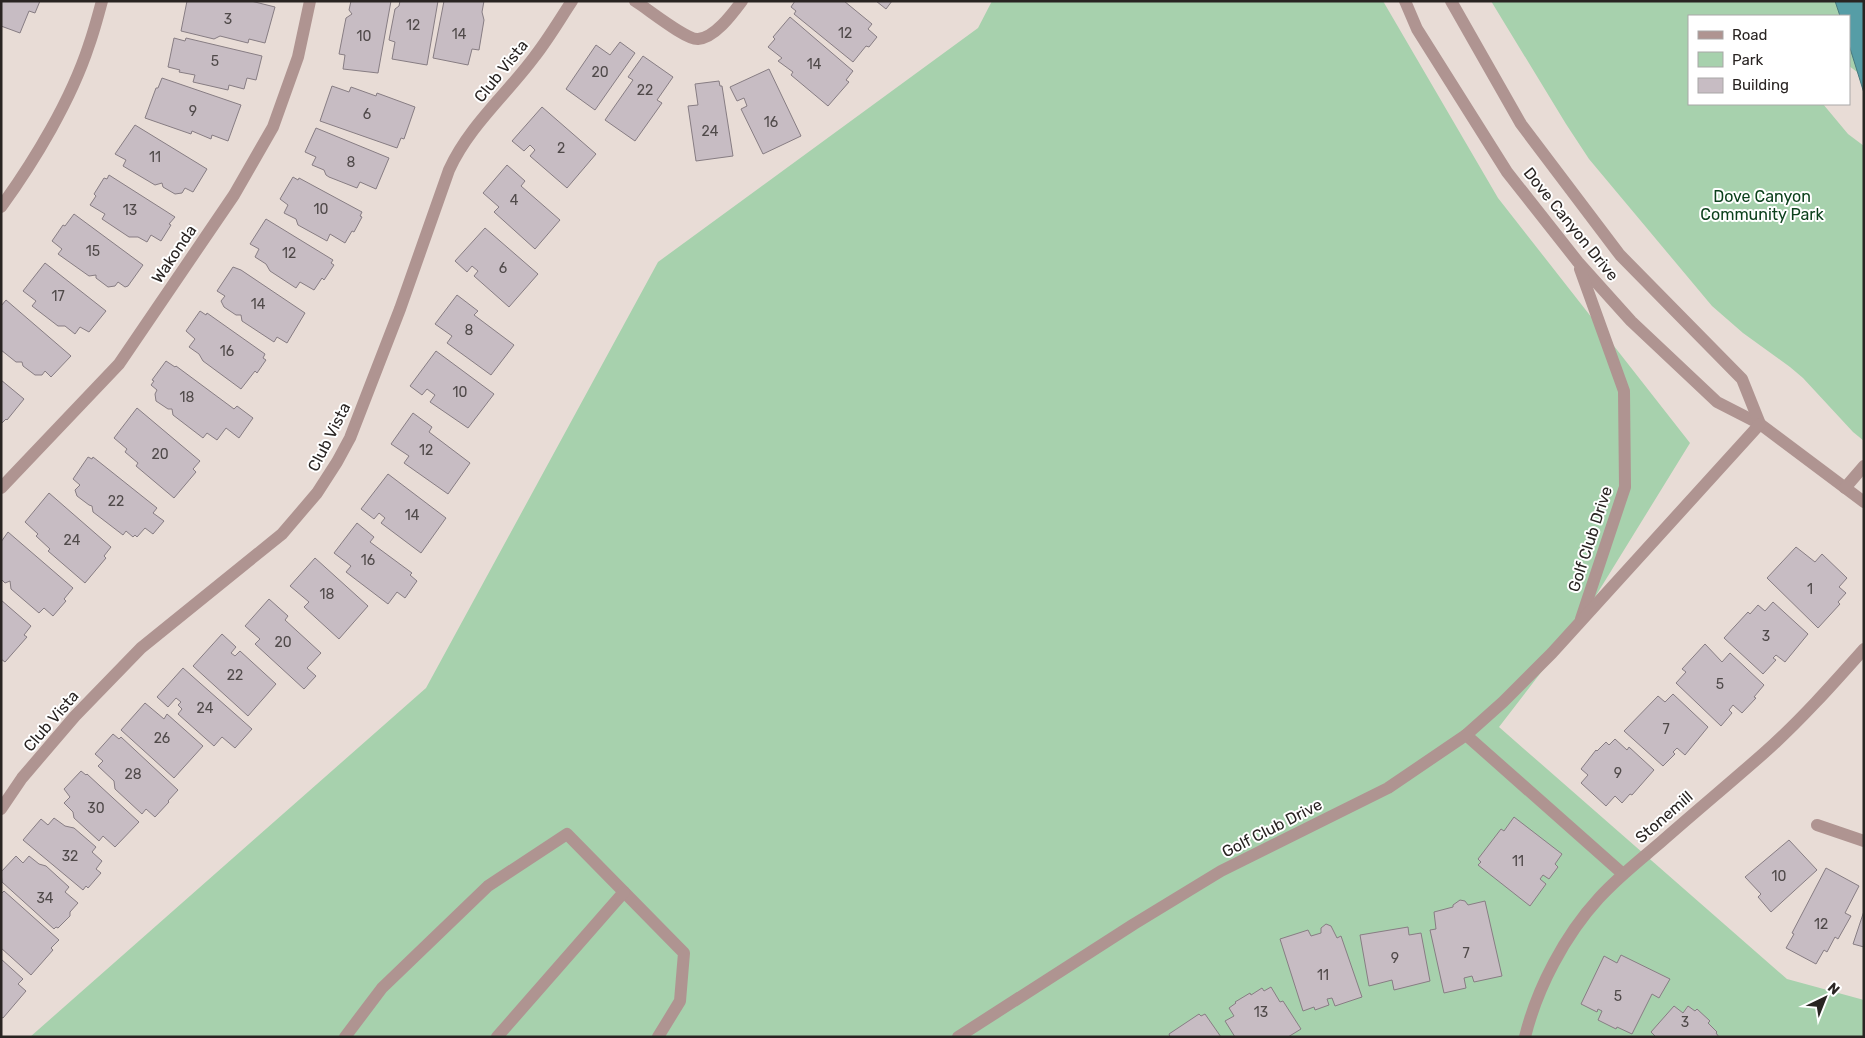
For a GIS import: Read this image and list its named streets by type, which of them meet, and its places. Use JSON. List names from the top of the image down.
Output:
{
  "streets": {
    "street": [
      "Club Vista",
      "Dove Canyon Drive",
      "Wakonda",
      "Golf Club Drive",
      "Stonemill"
    ]
  },
  "crossings": [
    ["Dove Canyon Drive", "Golf Club Drive"]
  ],
  "parks": ["Dove Canyon Community Park"],
  "house_numbers": [
    "3",
    "12",
    "12",
    "14",
    "10",
    "5",
    "14",
    "20",
    "22",
    "9",
    "6",
    "16",
    "24",
    "2",
    "11",
    "8",
    "4",
    "10",
    "13",
    "15",
    "12",
    "6",
    "17",
    "14",
    "8",
    "16",
    "10",
    "18",
    "12",
    "20",
    "22",
    "14",
    "24",
    "16",
    "1",
    "18",
    "3",
    "20",
    "22",
    "5",
    "24",
    "7",
    "26",
    "9",
    "28",
    "30",
    "32",
    "11",
    "10",
    "34",
    "12",
    "7",
    "9",
    "11",
    "5",
    "13",
    "3"
  ],
  "legend": ["Road", "Park", "Building"],
  "north": "top right"
}
